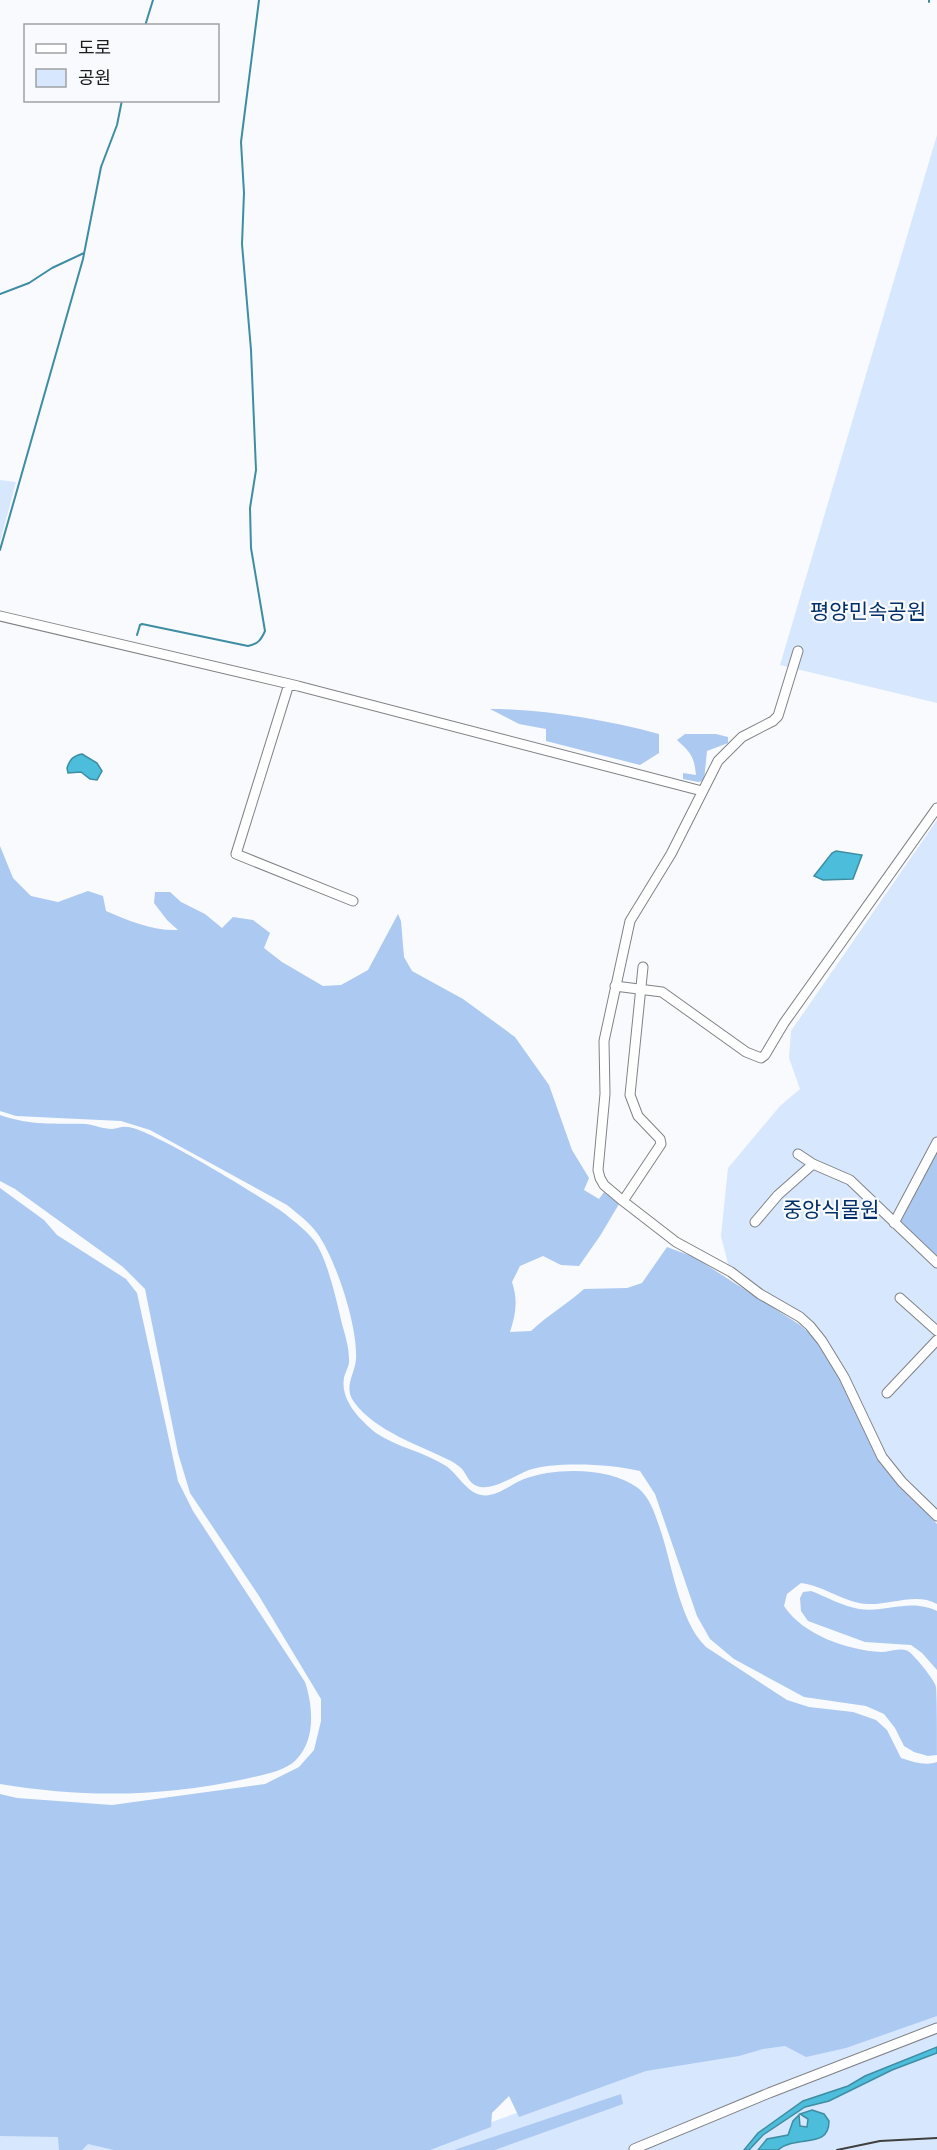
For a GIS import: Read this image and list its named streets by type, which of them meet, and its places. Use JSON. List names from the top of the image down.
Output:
{
  "parks": ["평양민속공원", "중앙식물원"],
  "legend": ["도로", "공원"]
}
